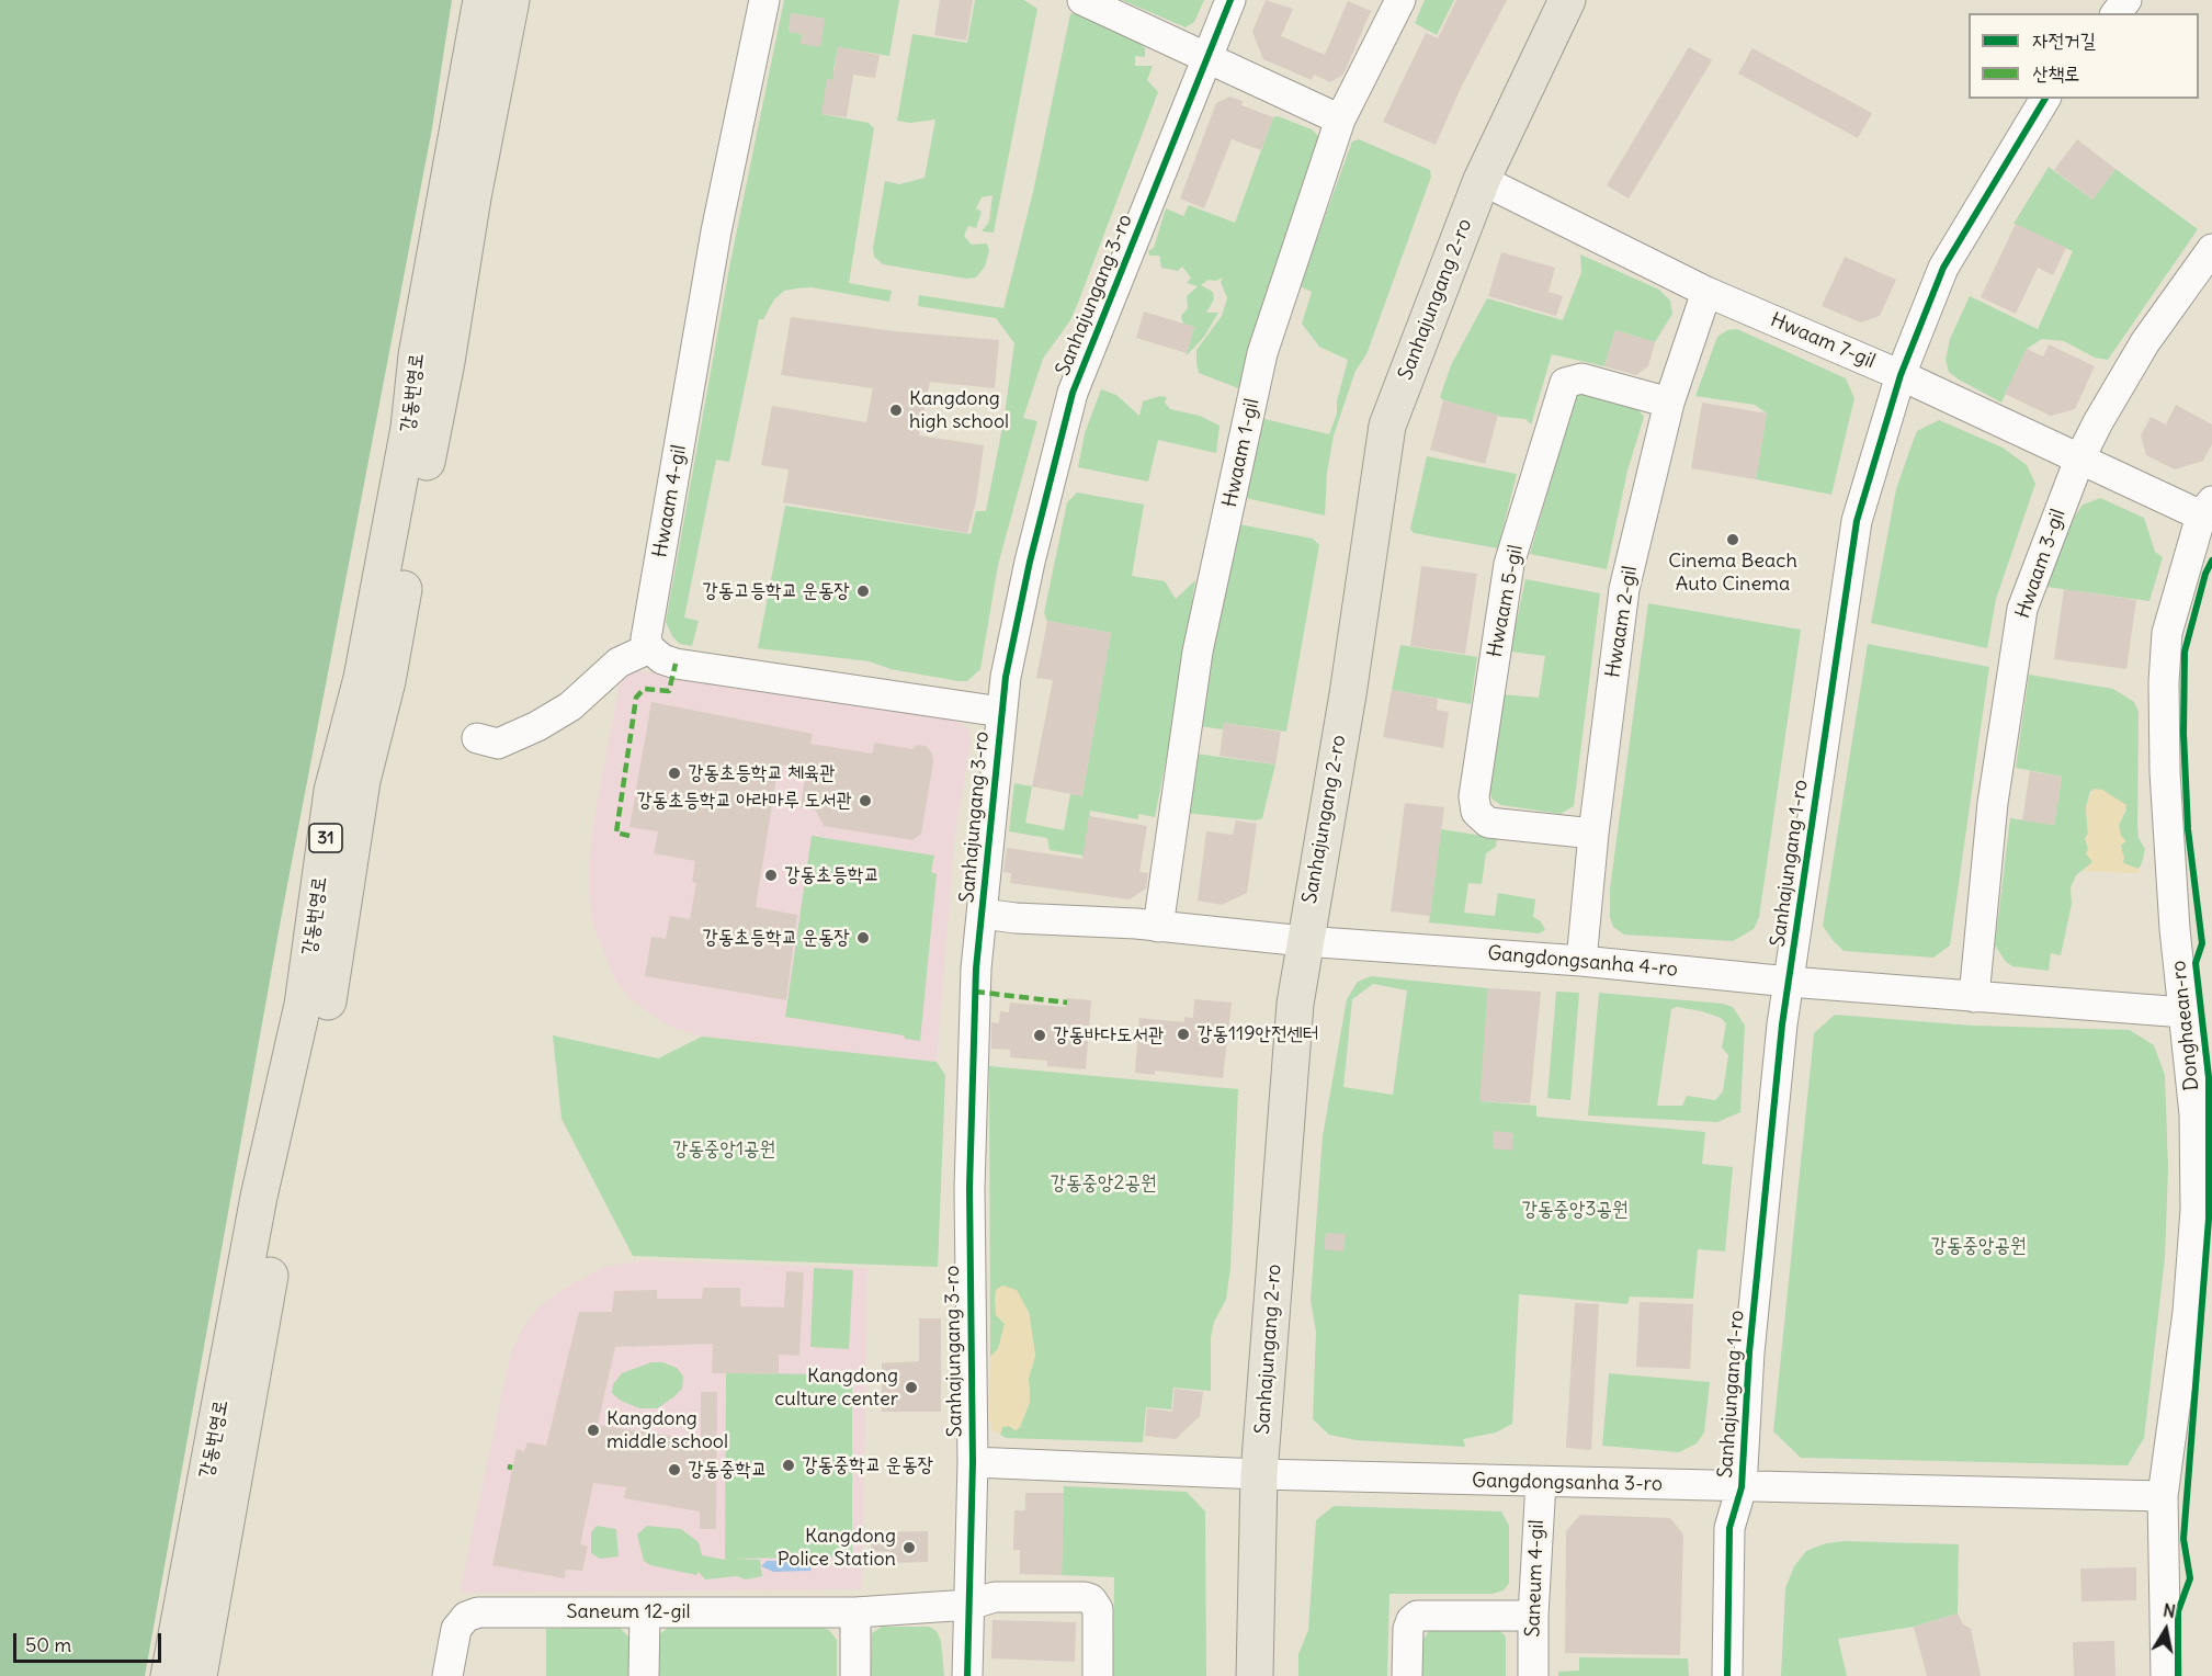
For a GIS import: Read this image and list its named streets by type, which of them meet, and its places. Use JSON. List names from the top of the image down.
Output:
{
  "streets": {
    "main road": ["Sanhajungang 2-ro", "강동번영로", "31"],
    "street": [
      "Sanhajungang 3-ro",
      "Hwaam 7-gil",
      "Hwaam 1-gil",
      "Hwaam 4-gil",
      "Hwaam 3-gil",
      "Hwaam 5-gil",
      "Hwaam 2-gil",
      "Sanhajungang 1-ro",
      "Gangdongsanha 4-ro",
      "Donghaean-ro",
      "Gangdongsanha 3-ro",
      "Saneum 4-gil",
      "Saneum 12-gil"
    ]
  },
  "crossings": [
    ["Sanhajungang 3-ro", "Gangdongsanha 4-ro"],
    ["Sanhajungang 3-ro", "Gangdongsanha 3-ro"],
    ["Sanhajungang 3-ro", "Saneum 12-gil"],
    ["Sanhajungang 2-ro", "Hwaam 7-gil"],
    ["Sanhajungang 2-ro", "Gangdongsanha 4-ro"],
    ["Sanhajungang 2-ro", "Gangdongsanha 3-ro"],
    ["Hwaam 7-gil", "Hwaam 3-gil"],
    ["Hwaam 7-gil", "Hwaam 2-gil"],
    ["Hwaam 7-gil", "Sanhajungang 1-ro"],
    ["Hwaam 7-gil", "Donghaean-ro"],
    ["Hwaam 1-gil", "Gangdongsanha 4-ro"],
    ["Hwaam 3-gil", "Gangdongsanha 4-ro"],
    ["Hwaam 5-gil", "Hwaam 2-gil"],
    ["Hwaam 2-gil", "Gangdongsanha 4-ro"],
    ["Sanhajungang 1-ro", "Gangdongsanha 4-ro"],
    ["Sanhajungang 1-ro", "Gangdongsanha 3-ro"],
    ["Gangdongsanha 4-ro", "Donghaean-ro"],
    ["Donghaean-ro", "Gangdongsanha 3-ro"],
    ["Gangdongsanha 3-ro", "Saneum 4-gil"]
  ],
  "parks": [
    "강동중앙1공원",
    "강동중앙2공원",
    "강동중앙3공원",
    "강동중앙공원"
  ],
  "places": [
    "Kangdong high school",
    "Cinema Beach Auto Cinema",
    "강동고등학교 운동장",
    "강동초등학교 체육관",
    "강동초등학교 아라마루 도서관",
    "강동초등학교",
    "강동초등학교 운동장",
    "강동119안전센터",
    "강동바다도서관",
    "Kangdong culture center",
    "Kangdong middle school",
    "강동중학교 운동장",
    "강동중학교",
    "Kangdong Police Station"
  ],
  "legend": ["자전거길", "산책로"],
  "scale_bar": "50 m",
  "north": "top"
}
